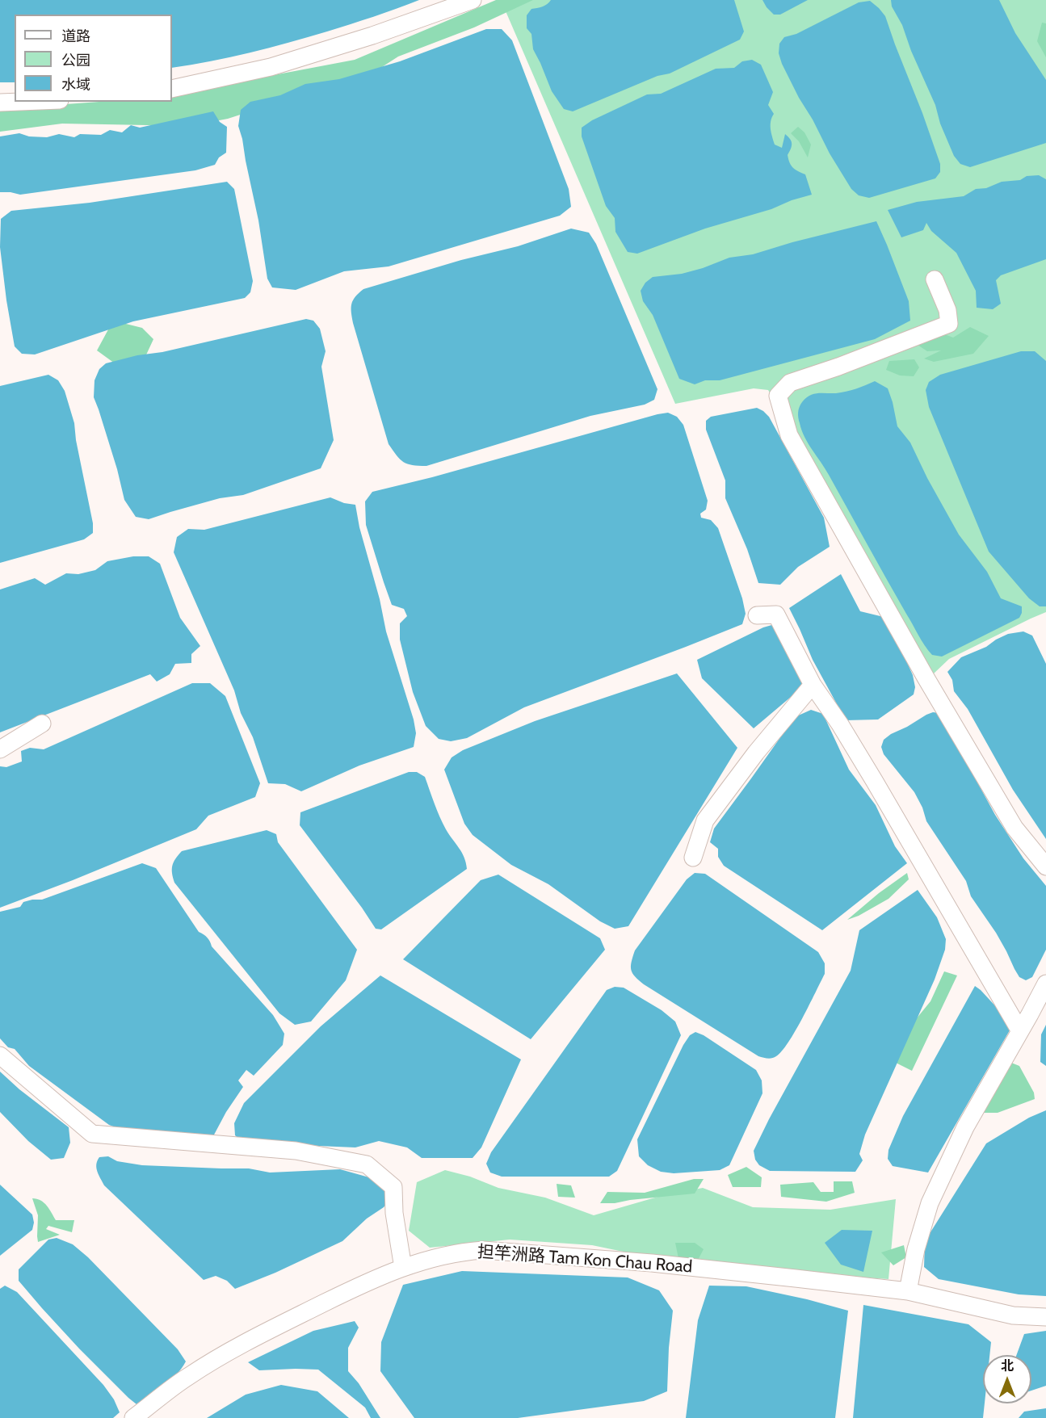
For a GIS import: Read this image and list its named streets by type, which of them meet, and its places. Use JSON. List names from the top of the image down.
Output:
{
  "streets": {
    "street": ["担竿洲路 Tam Kon Chau Road"]
  },
  "legend": ["道路", "公园", "水域"],
  "north": "top"
}
